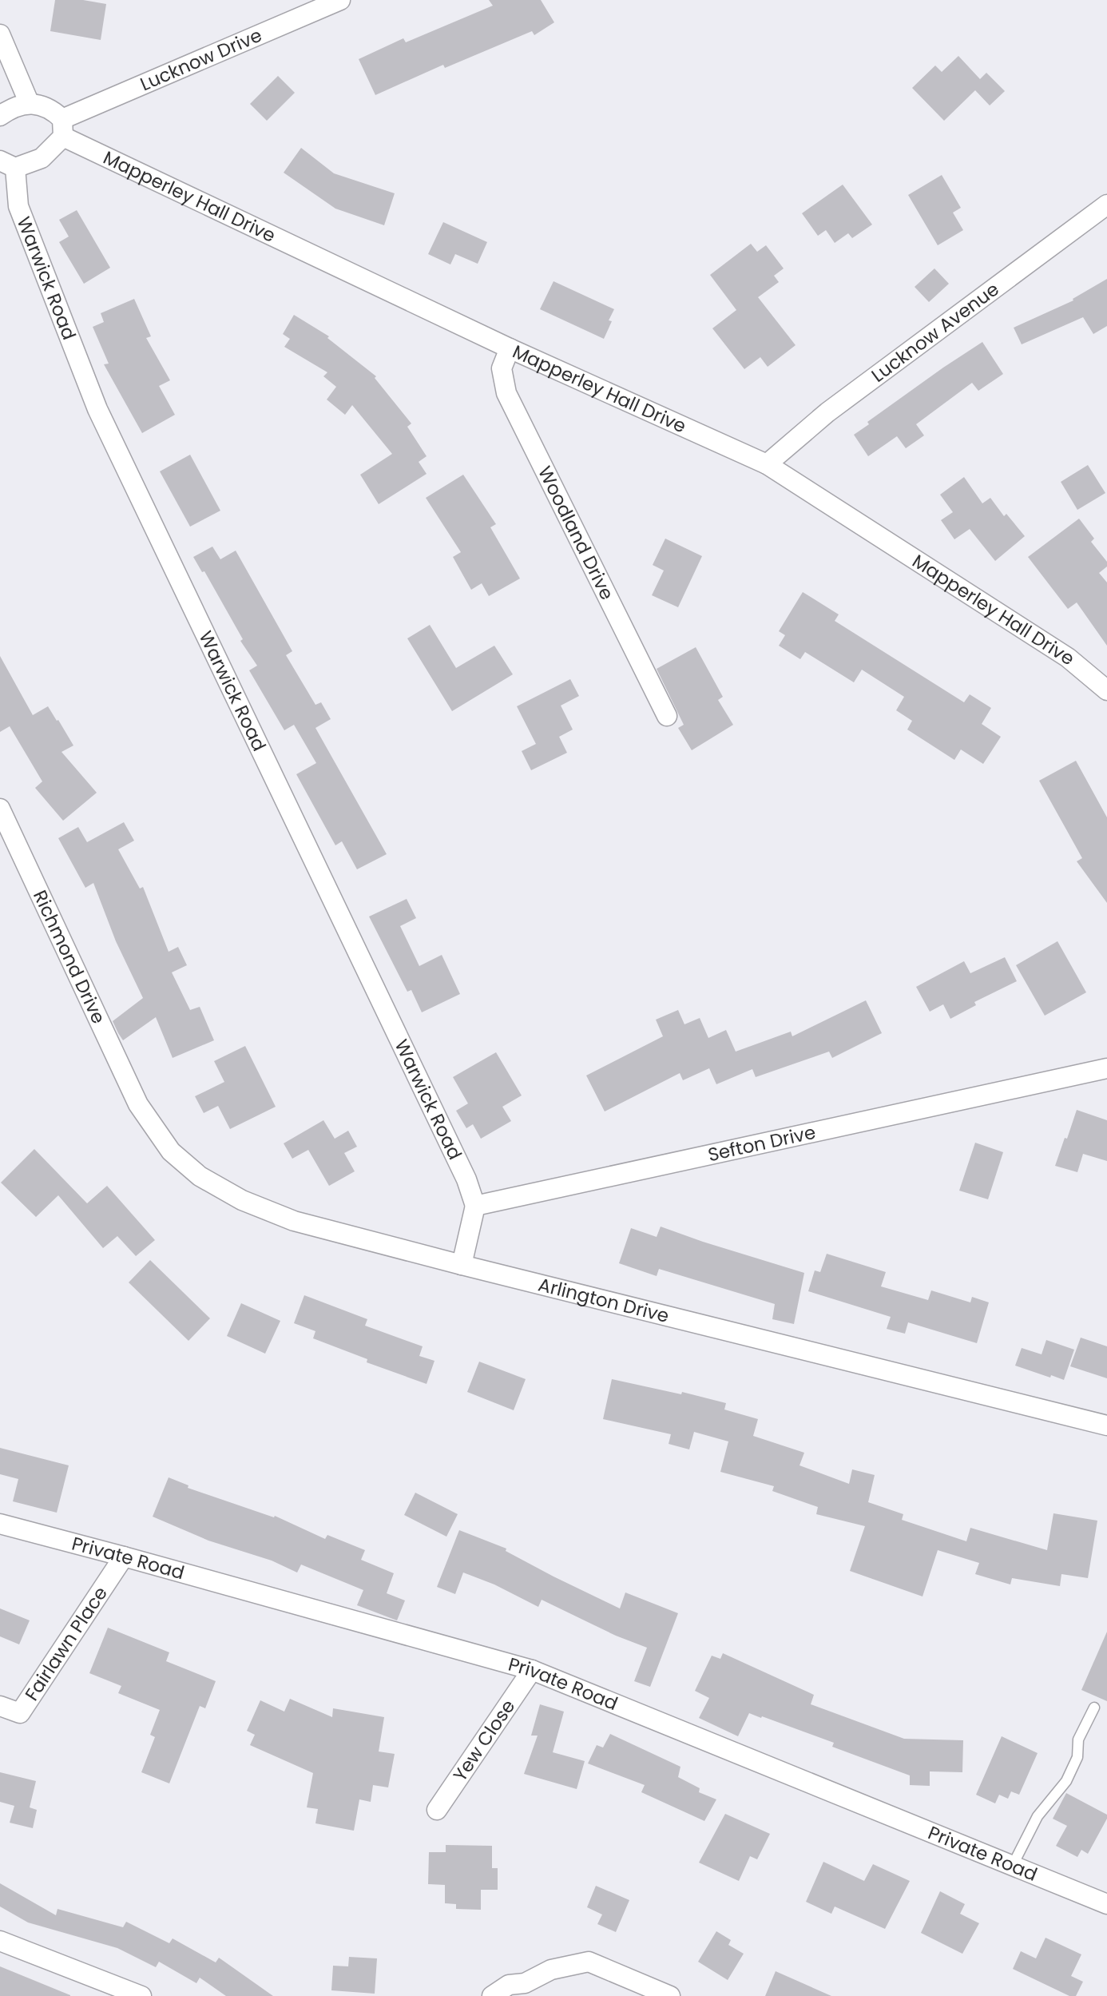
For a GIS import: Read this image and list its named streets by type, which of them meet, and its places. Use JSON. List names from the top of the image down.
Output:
{
  "streets": {
    "street": [
      "Lucknow Drive",
      "Mapperley Hall Drive",
      "Warwick Road",
      "Lucknow Avenue",
      "Woodland Drive",
      "Richmond Drive",
      "Sefton Drive",
      "Arlington Drive",
      "Private Road",
      "Fairlawn Place",
      "Yew Close"
    ]
  },
  "crossings": [
    ["Lucknow Drive", "Mapperley Hall Drive"],
    ["Lucknow Drive", "Warwick Road"],
    ["Mapperley Hall Drive", "Lucknow Avenue"],
    ["Mapperley Hall Drive", "Woodland Drive"],
    ["Warwick Road", "Sefton Drive"],
    ["Richmond Drive", "Arlington Drive"],
    ["Private Road", "Fairlawn Place"],
    ["Private Road", "Yew Close"]
  ]
}
